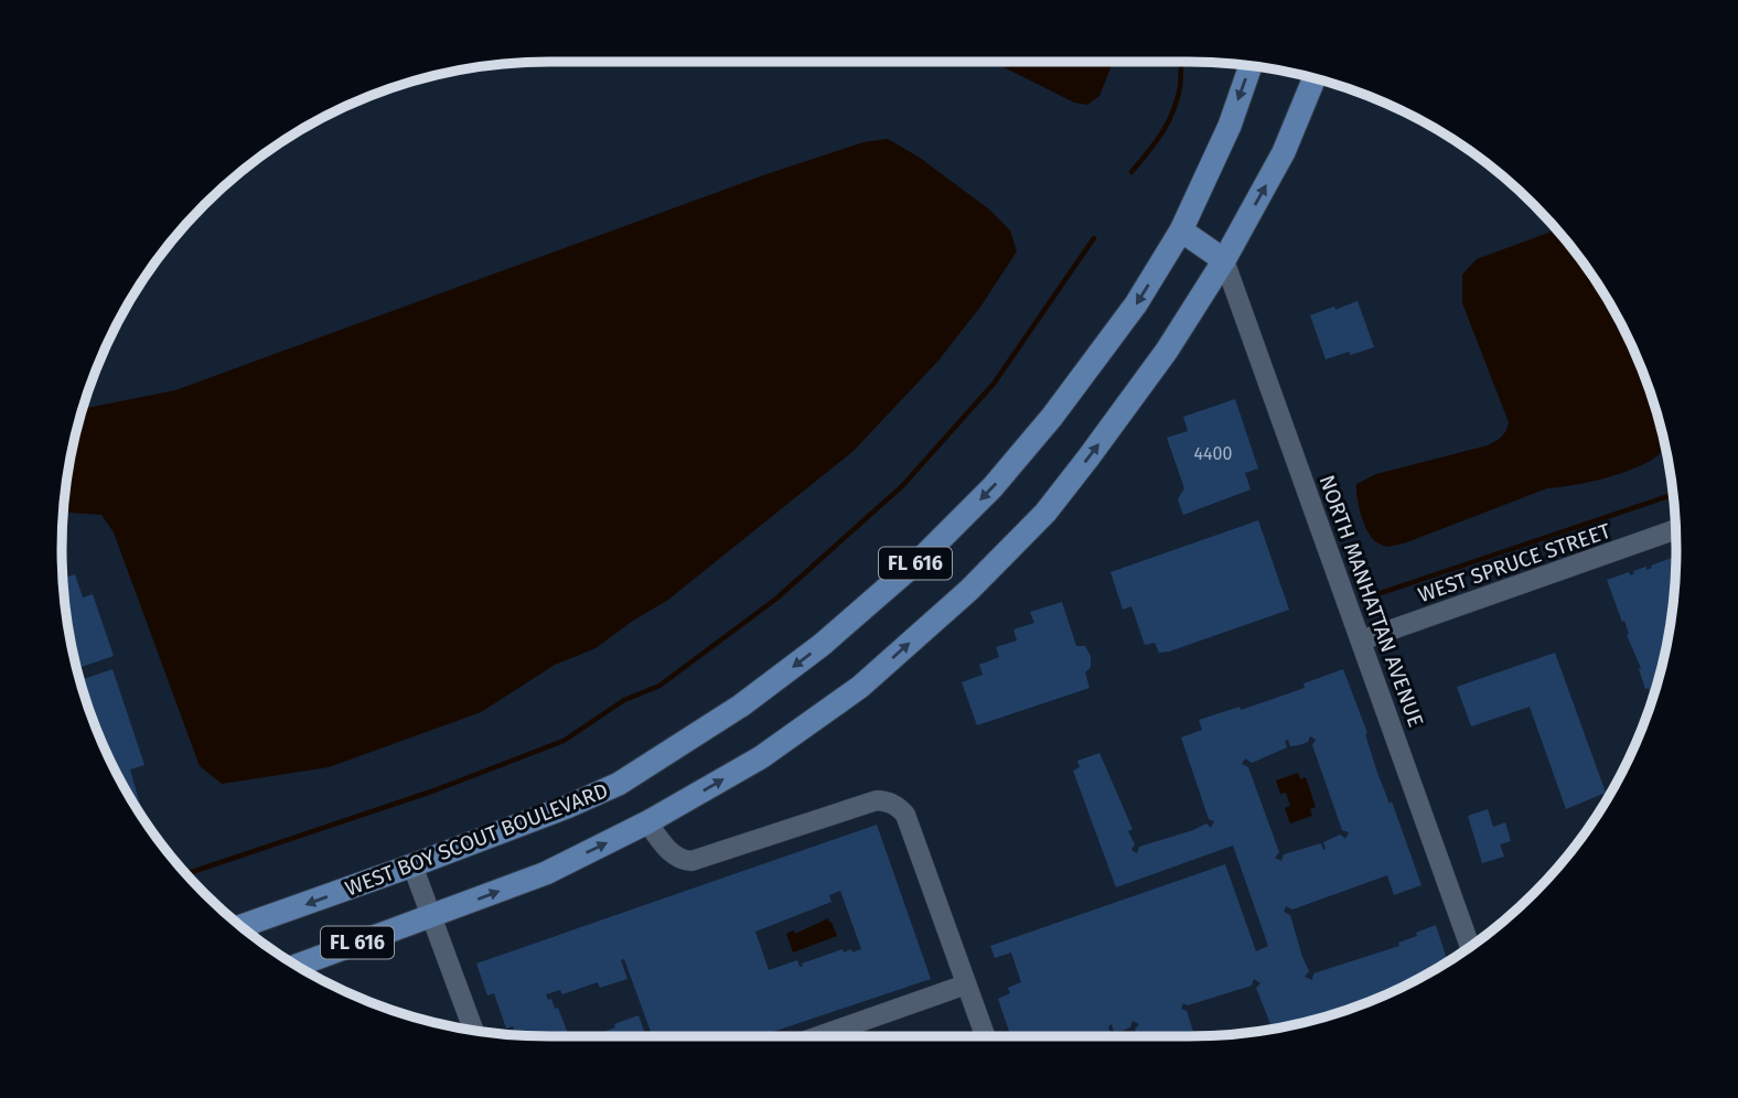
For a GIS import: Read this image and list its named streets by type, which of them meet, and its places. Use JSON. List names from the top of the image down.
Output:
{
  "streets": {
    "main road": ["FL 616", "WEST BOY SCOUT BOULEVARD"],
    "street": ["WEST SPRUCE STREET", "NORTH MANHATTAN AVENUE"]
  },
  "crossings": [
    ["WEST SPRUCE STREET", "NORTH MANHATTAN AVENUE"],
    ["FL 616", "NORTH MANHATTAN AVENUE"]
  ],
  "house_numbers": ["4400"]
}
